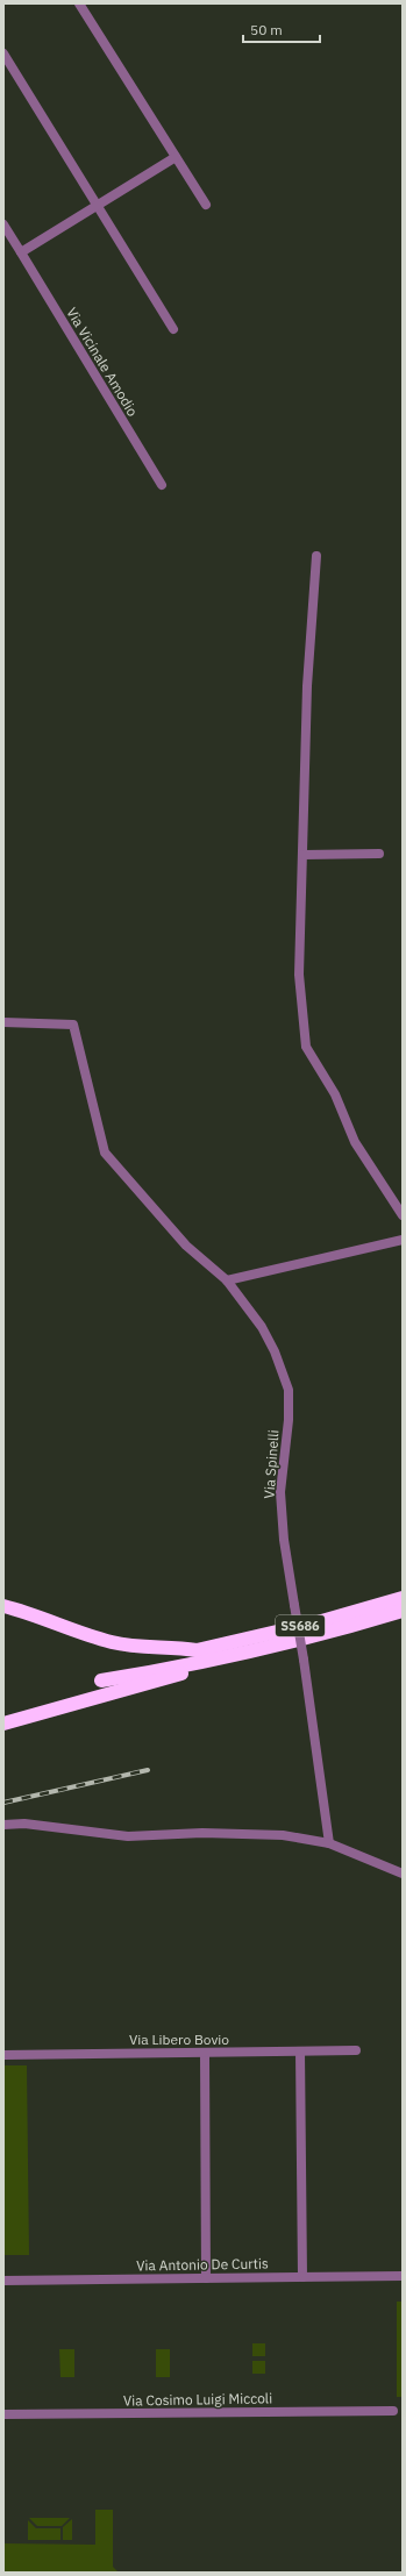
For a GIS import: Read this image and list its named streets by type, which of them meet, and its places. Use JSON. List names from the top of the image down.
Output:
{
  "streets": {
    "highway": ["SS686"],
    "street": [
      "Via Vicinale Amodio",
      "Via Spinelli",
      "Via Libero Bovio",
      "Via Antonio De Curtis",
      "Via Cosimo Luigi Miccoli"
    ]
  },
  "scale_bar": "50 m"
}
